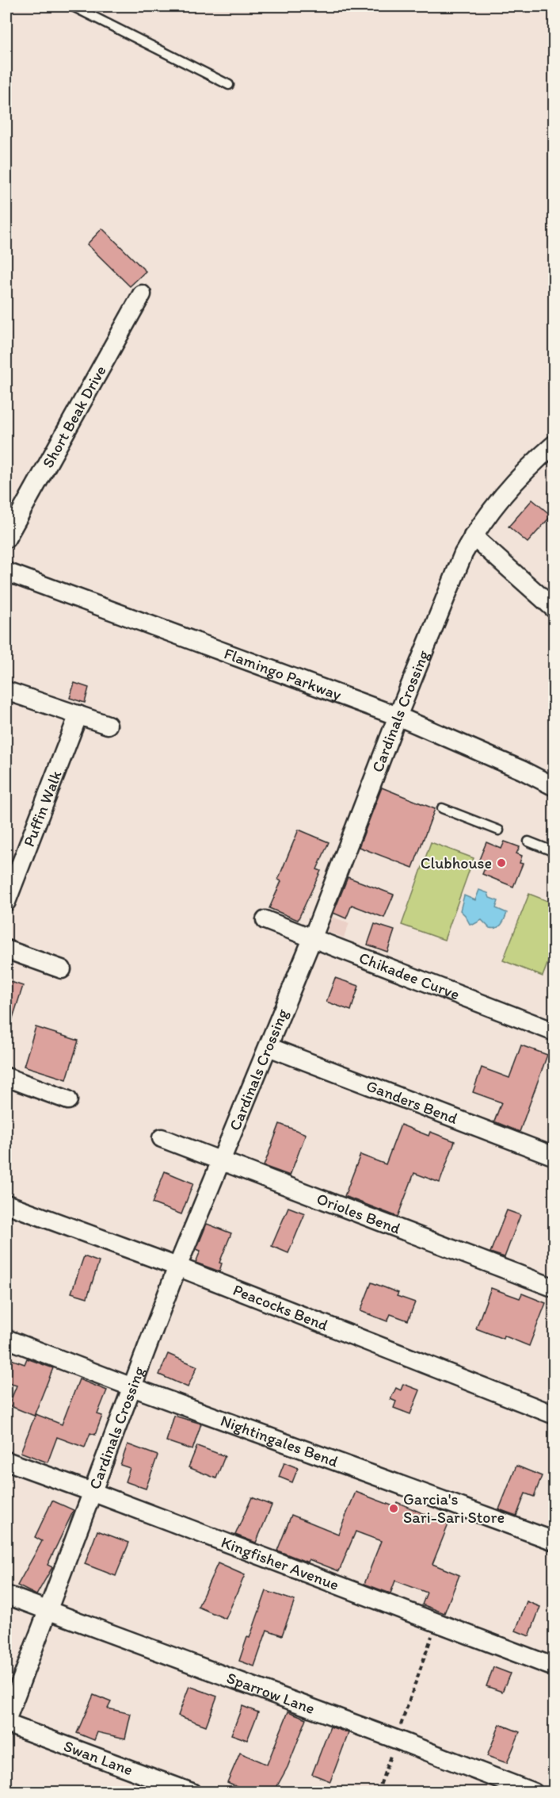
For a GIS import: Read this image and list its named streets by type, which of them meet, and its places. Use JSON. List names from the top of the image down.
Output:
{
  "streets": {
    "street": [
      "Short Beak Drive",
      "Flamingo Parkway",
      "Cardinals Crossing",
      "Puffin Walk",
      "Chikadee Curve",
      "Ganders Bend",
      "Orioles Bend",
      "Peacocks Bend",
      "Nightingales Bend",
      "Kingfisher Avenue",
      "Sparrow Lane",
      "Swan Lane"
    ]
  },
  "crossings": [
    ["Flamingo Parkway", "Cardinals Crossing"],
    ["Cardinals Crossing", "Chikadee Curve"],
    ["Cardinals Crossing", "Ganders Bend"],
    ["Cardinals Crossing", "Orioles Bend"],
    ["Cardinals Crossing", "Peacocks Bend"],
    ["Cardinals Crossing", "Nightingales Bend"],
    ["Cardinals Crossing", "Kingfisher Avenue"],
    ["Cardinals Crossing", "Sparrow Lane"],
    ["Cardinals Crossing", "Swan Lane"]
  ],
  "places": ["Clubhouse", "Garcia's Sari-Sari Store"]
}
